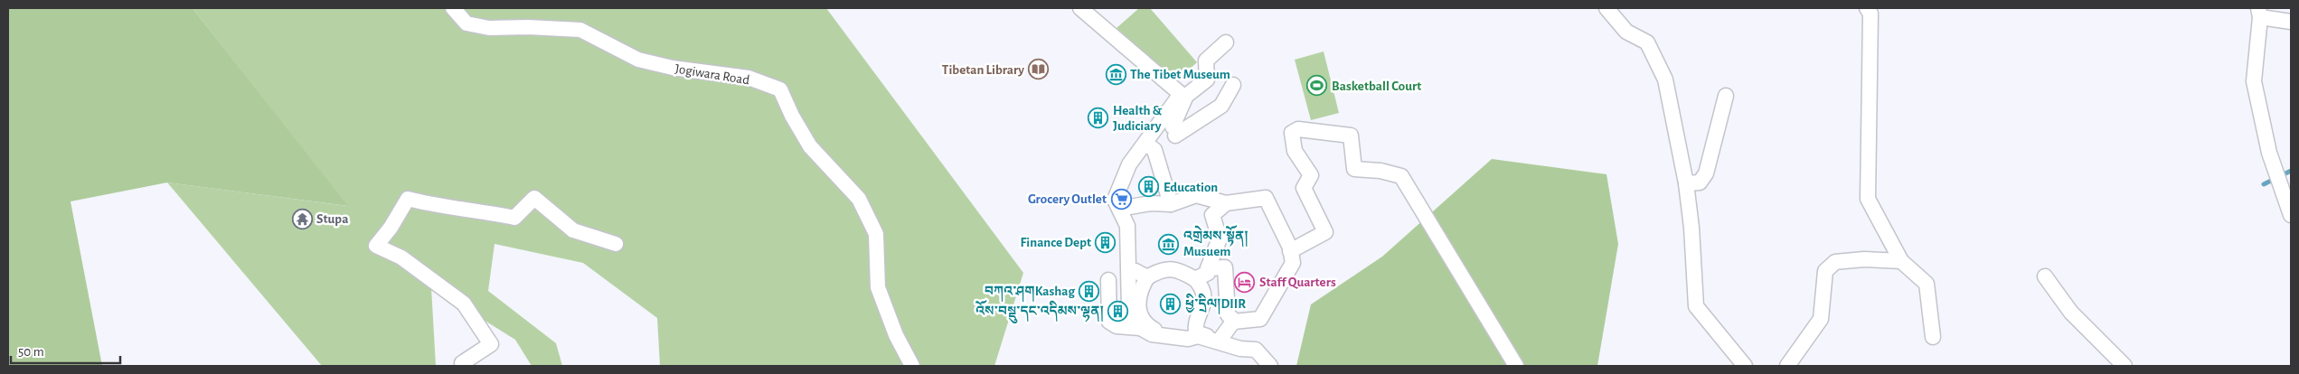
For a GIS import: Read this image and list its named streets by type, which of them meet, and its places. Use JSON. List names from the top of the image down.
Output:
{
  "streets": {
    "street": ["Jogiwara Road"]
  },
  "places": {
    "library": ["Tibetan Library"],
    "museum": ["The Tibet Museum", "འགྲེམས་སྟོན། Musuem"],
    "sports": ["Basketball Court"],
    "building": [
      "Health & Judiciary",
      "Education",
      "Finance Dept",
      "བཀའ་ཤགKashag",
      "ཕྱི་དྲིལ།DIIR",
      "འོས་བསྡུ་དང་འདིམས་ལྷན།"
    ],
    "supermarket": ["Grocery Outlet"],
    "temple": ["Stupa"],
    "hotel": ["Staff Quarters"]
  },
  "scale_bar": "50 m"
}
